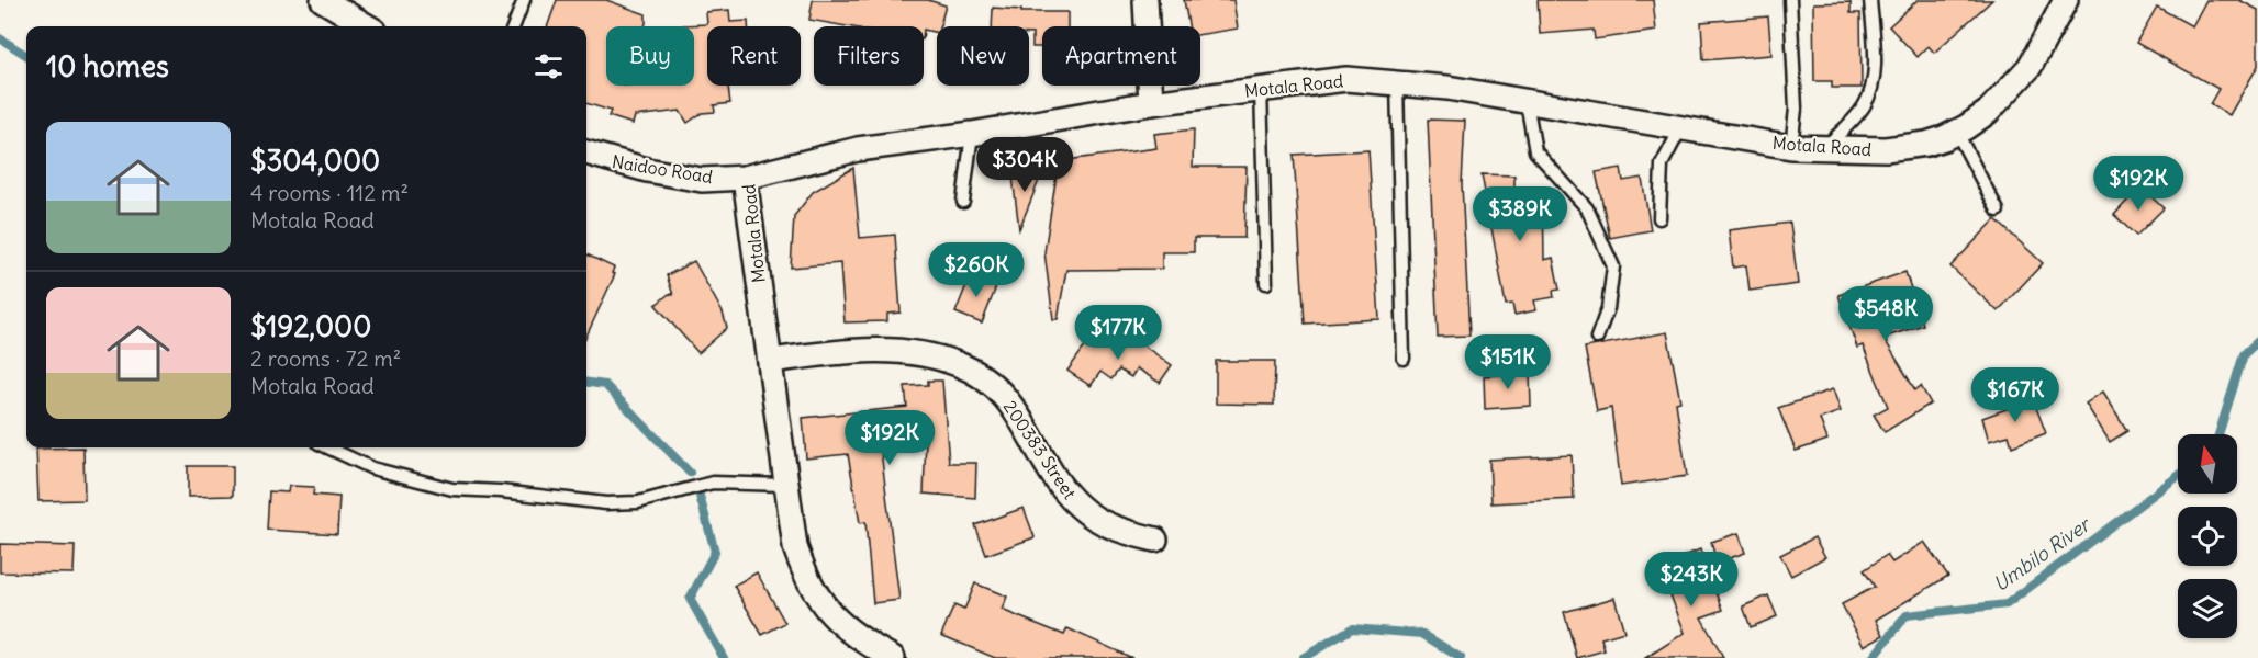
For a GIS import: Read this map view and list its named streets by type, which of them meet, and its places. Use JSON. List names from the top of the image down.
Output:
{
  "streets": {
    "street": ["Motala Road", "Naidoo Road", "200383 Street"]
  },
  "crossings": [
    ["Motala Road", "Naidoo Road"],
    ["Motala Road", "200383 Street"]
  ],
  "water": ["Umbilo River"],
  "north": "top",
  "page": {
    "chip": [
      "Buy",
      "Rent",
      "Filters",
      "New",
      "Apartment"
    ],
    "heading": "10 homes",
    "list": [
      {
        "name": "$304,000",
        "note": "4 rooms · 112 m² · Motala Road"
      },
      {
        "name": "$192,000",
        "note": "2 rooms · 72 m² · Motala Road"
      }
    ],
    "price": [
      "$304K",
      "$192K",
      "$389K",
      "$260K",
      "$548K",
      "$177K",
      "$151K",
      "$167K",
      "$192K",
      "$243K"
    ]
  }
}
